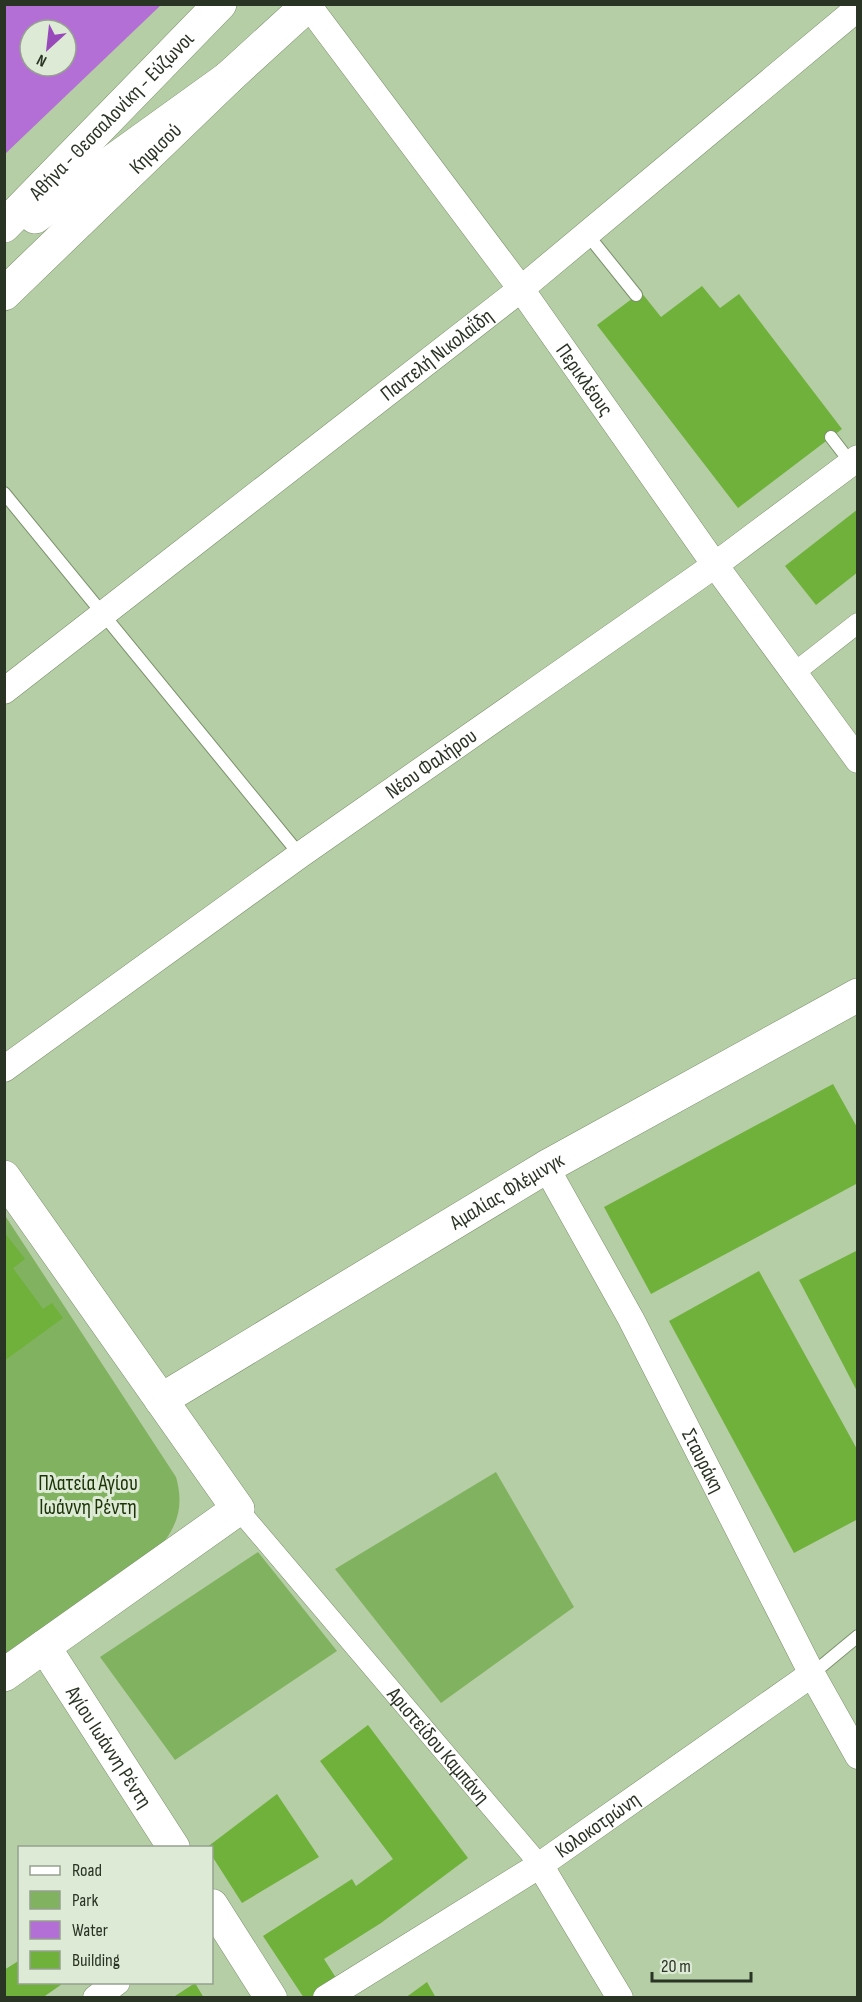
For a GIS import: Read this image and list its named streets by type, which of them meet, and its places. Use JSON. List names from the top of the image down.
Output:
{
  "streets": {
    "main road": ["Αθήνα - Θεσσαλονίκη - Εύζωνοι", "Κηφισού", "Αμαλίας Φλέμινγκ"],
    "street": [
      "Παντελή Νικολαΐδη",
      "Περικλέους",
      "Νέου Φαλήρου",
      "Σταυράκη",
      "Αριστείδου Καμπάνη",
      "Αγίου Ιωάννη Ρέντη",
      "Κολοκοτρώνη"
    ]
  },
  "crossings": [
    ["Κηφισού", "Περικλέους"],
    ["Παντελή Νικολαΐδη", "Περικλέους"],
    ["Περικλέους", "Νέου Φαλήρου"],
    ["Αμαλίας Φλέμινγκ", "Σταυράκη"],
    ["Σταυράκη", "Κολοκοτρώνη"],
    ["Αριστείδου Καμπάνη", "Κολοκοτρώνη"]
  ],
  "parks": ["Πλατεία Αγίου Ιωάννη Ρέντη"],
  "legend": [
    "Road",
    "Park",
    "Water",
    "Building"
  ],
  "scale_bar": "20 m",
  "north": "bottom left"
}
